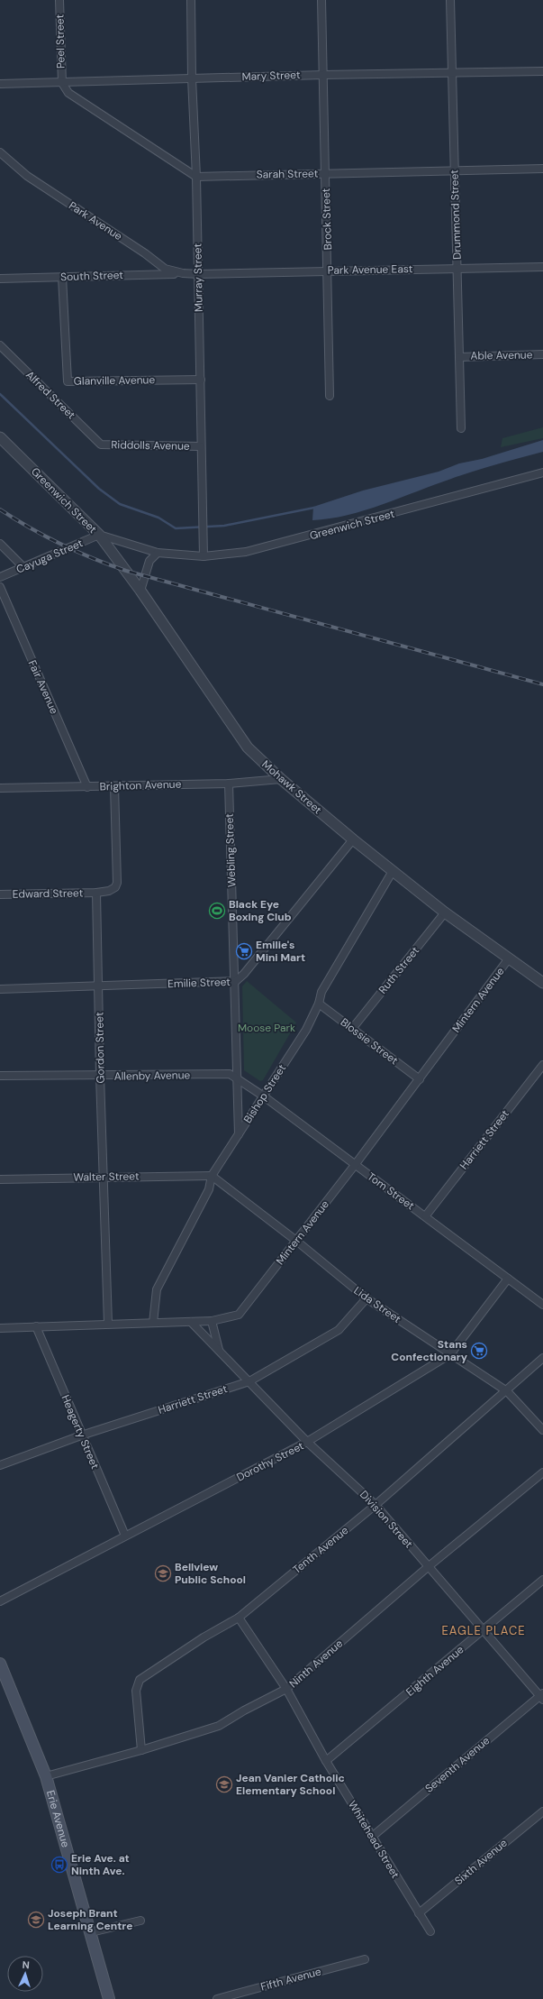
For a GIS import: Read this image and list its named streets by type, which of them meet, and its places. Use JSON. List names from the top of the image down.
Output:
{
  "streets": {
    "main road": ["Erie Avenue"],
    "street": [
      "Peel Street",
      "Mary Street",
      "Sarah Street",
      "Drummond Street",
      "Brock Street",
      "Park Avenue",
      "Park Avenue East",
      "South Street",
      "Murray Street",
      "Able Avenue",
      "Glanville Avenue",
      "Alfred Street",
      "Riddolls Avenue",
      "Greenwich Street",
      "Cayuga Street",
      "Fair Avenue",
      "Brighton Avenue",
      "Mohawk Street",
      "Webling Street",
      "Edward Street",
      "Ruth Street",
      "Emilie Street",
      "Mintern Avenue",
      "Blossie Street",
      "Gordon Street",
      "Allenby Avenue",
      "Bishop Street",
      "Harriett Street",
      "Walter Street",
      "Tom Street",
      "Lida Street",
      "Heagerty Street",
      "Dorothy Street",
      "Division Street",
      "Tenth Avenue",
      "Ninth Avenue",
      "Eighth Avenue",
      "Seventh Avenue",
      "Whitehead Street",
      "Sixth Avenue",
      "Fifth Avenue"
    ]
  },
  "crossings": [
    ["Peel Street", "Mary Street"],
    ["Mary Street", "Drummond Street"],
    ["Mary Street", "Brock Street"],
    ["Mary Street", "Murray Street"],
    ["Sarah Street", "Drummond Street"],
    ["Sarah Street", "Brock Street"],
    ["Sarah Street", "Murray Street"],
    ["Drummond Street", "Park Avenue East"],
    ["Drummond Street", "Able Avenue"],
    ["Brock Street", "Park Avenue East"],
    ["Park Avenue", "Park Avenue East"],
    ["Park Avenue", "South Street"],
    ["Park Avenue", "Murray Street"],
    ["Park Avenue East", "Murray Street"],
    ["South Street", "Glanville Avenue"],
    ["Murray Street", "Glanville Avenue"],
    ["Murray Street", "Riddolls Avenue"],
    ["Murray Street", "Greenwich Street"],
    ["Alfred Street", "Riddolls Avenue"],
    ["Greenwich Street", "Cayuga Street"],
    ["Greenwich Street", "Mohawk Street"],
    ["Cayuga Street", "Mohawk Street"],
    ["Fair Avenue", "Brighton Avenue"],
    ["Brighton Avenue", "Mohawk Street"],
    ["Brighton Avenue", "Webling Street"],
    ["Mohawk Street", "Ruth Street"],
    ["Mohawk Street", "Emilie Street"],
    ["Mohawk Street", "Mintern Avenue"],
    ["Mohawk Street", "Bishop Street"],
    ["Webling Street", "Emilie Street"],
    ["Webling Street", "Allenby Avenue"],
    ["Webling Street", "Bishop Street"],
    ["Webling Street", "Tom Street"],
    ["Edward Street", "Gordon Street"],
    ["Ruth Street", "Blossie Street"],
    ["Emilie Street", "Gordon Street"],
    ["Mintern Avenue", "Blossie Street"],
    ["Mintern Avenue", "Gordon Street"],
    ["Mintern Avenue", "Bishop Street"],
    ["Mintern Avenue", "Tom Street"],
    ["Mintern Avenue", "Lida Street"],
    ["Mintern Avenue", "Heagerty Street"],
    ["Mintern Avenue", "Division Street"],
    ["Blossie Street", "Bishop Street"],
    ["Gordon Street", "Allenby Avenue"],
    ["Gordon Street", "Walter Street"],
    ["Allenby Avenue", "Tom Street"],
    ["Bishop Street", "Walter Street"],
    ["Bishop Street", "Tom Street"],
    ["Bishop Street", "Lida Street"],
    ["Harriett Street", "Tom Street"],
    ["Harriett Street", "Lida Street"],
    ["Harriett Street", "Heagerty Street"],
    ["Harriett Street", "Division Street"],
    ["Walter Street", "Lida Street"],
    ["Tom Street", "Dorothy Street"],
    ["Lida Street", "Dorothy Street"],
    ["Lida Street", "Tenth Avenue"],
    ["Heagerty Street", "Dorothy Street"],
    ["Dorothy Street", "Division Street"],
    ["Division Street", "Tenth Avenue"],
    ["Division Street", "Ninth Avenue"],
    ["Division Street", "Eighth Avenue"],
    ["Division Street", "Seventh Avenue"],
    ["Tenth Avenue", "Ninth Avenue"],
    ["Tenth Avenue", "Whitehead Street"],
    ["Ninth Avenue", "Erie Avenue"],
    ["Ninth Avenue", "Whitehead Street"],
    ["Eighth Avenue", "Whitehead Street"],
    ["Seventh Avenue", "Whitehead Street"],
    ["Whitehead Street", "Sixth Avenue"]
  ],
  "districts": ["EAGLE PLACE"],
  "parks": ["Moose Park"],
  "places": {
    "sports": ["Black Eye Boxing Club"],
    "supermarket": ["Emilie's Mini Mart", "Stans Confectionary"],
    "school or university": ["Bellview Public School", "Jean Vanier Catholic Elementary School", "Joseph Brant Learning Centre"],
    "bus stop": ["Erie Ave. at Ninth Ave."]
  },
  "north": "top"
}
